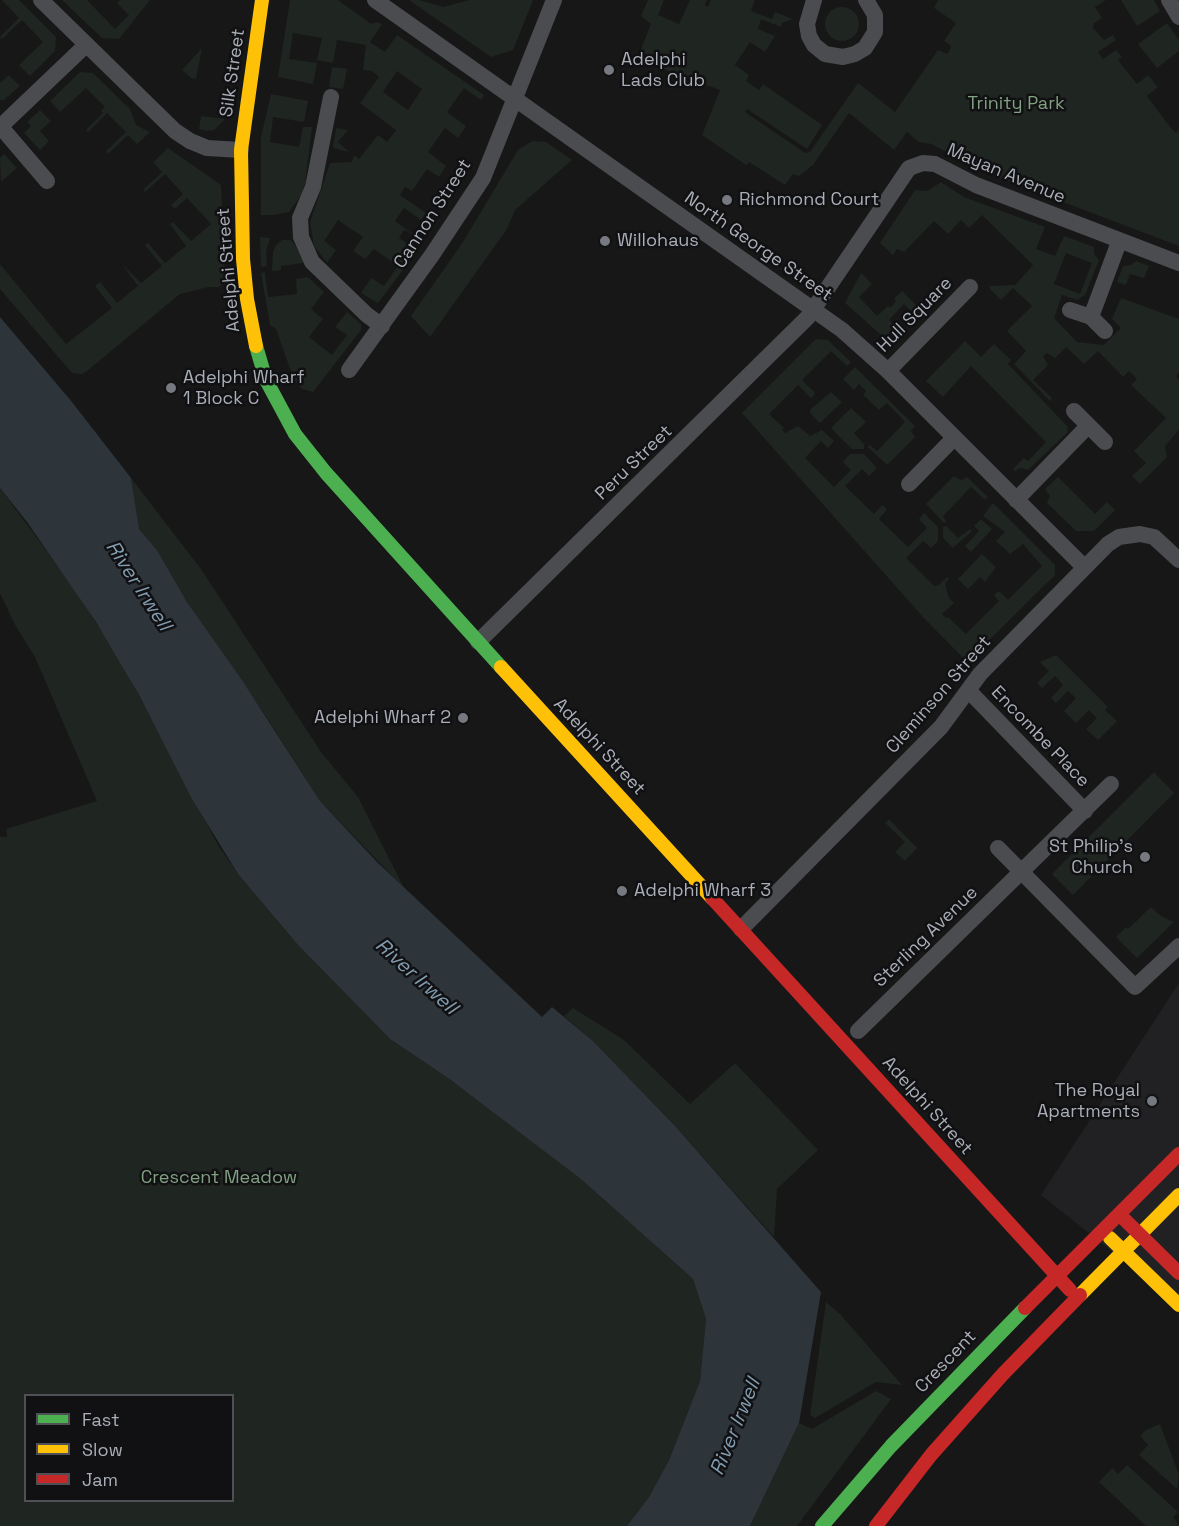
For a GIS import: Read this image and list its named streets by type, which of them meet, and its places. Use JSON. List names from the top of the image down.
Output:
{
  "streets": {
    "main road": ["Silk Street", "Adelphi Street", "Crescent"],
    "street": [
      "Mayan Avenue",
      "Cannon Street",
      "North George Street",
      "Hull Square",
      "Peru Street",
      "Cleminson Street",
      "Encombe Place",
      "Sterling Avenue"
    ]
  },
  "crossings": [
    ["Silk Street", "Adelphi Street"],
    ["Mayan Avenue", "North George Street"],
    ["Mayan Avenue", "Peru Street"],
    ["Cannon Street", "North George Street"],
    ["North George Street", "Hull Square"],
    ["North George Street", "Peru Street"],
    ["North George Street", "Cleminson Street"],
    ["Adelphi Street", "Peru Street"],
    ["Adelphi Street", "Cleminson Street"],
    ["Adelphi Street", "Crescent"],
    ["Cleminson Street", "Encombe Place"],
    ["Encombe Place", "Sterling Avenue"]
  ],
  "water": ["River Irwell"],
  "parks": ["Trinity Park", "Crescent Meadow"],
  "places": [
    "Adelphi Lads Club",
    "Richmond Court",
    "Willohaus",
    "Adelphi Wharf 1 Block C",
    "Adelphi Wharf 2",
    "St Philip's Church",
    "Adelphi Wharf 3",
    "The Royal Apartments"
  ],
  "legend": ["Fast", "Slow", "Jam"]
}
